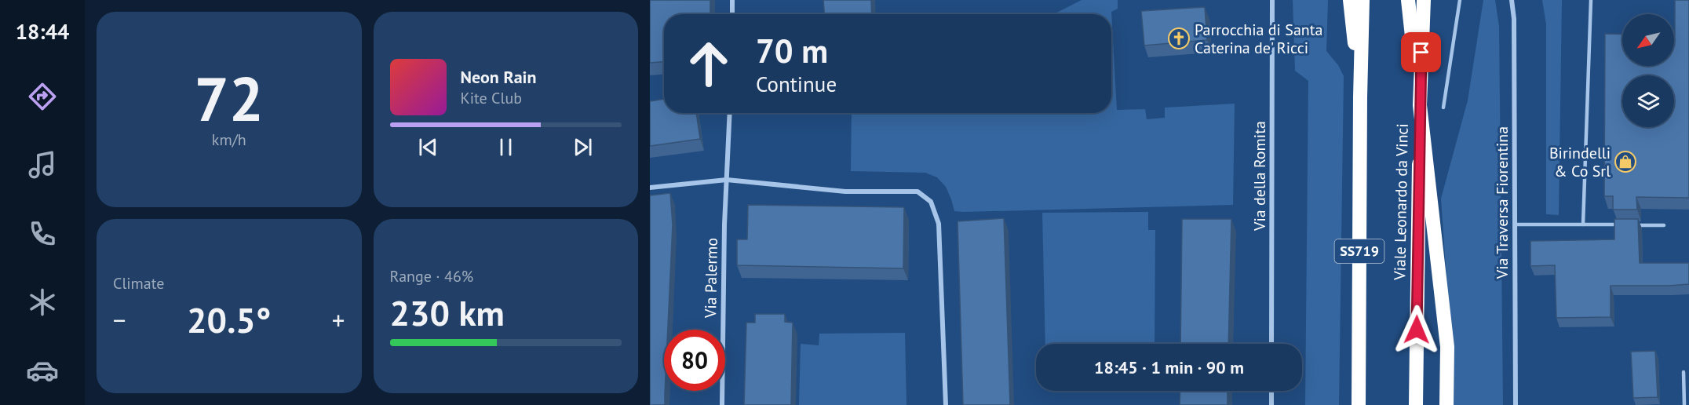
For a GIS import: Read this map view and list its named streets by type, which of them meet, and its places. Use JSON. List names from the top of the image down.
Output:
{
  "streets": {
    "highway": ["Viale Leonardo da Vinci", "SS719"],
    "street": ["Via della Romita", "Via Traversa Fiorentina", "Via Palermo"]
  },
  "places": {
    "church": ["Parrocchia di Santa Caterina de' Ricci"],
    "shop": ["Birindelli & Co Srl"]
  },
  "north": "bottom left",
  "page": {
    "tabs": "18:44",
    "tile": [
      ["72", "km/h"],
      "Climate",
      ["Range · 46%", "230 km"]
    ],
    "turn": ["70 m", "Continue"],
    "song": ["Neon Rain", "Kite Club"],
    "heat": ["−", "20.5°", "+"],
    "limit": "80",
    "trip": "18:45 · 1 min · 90 m"
  }
}
